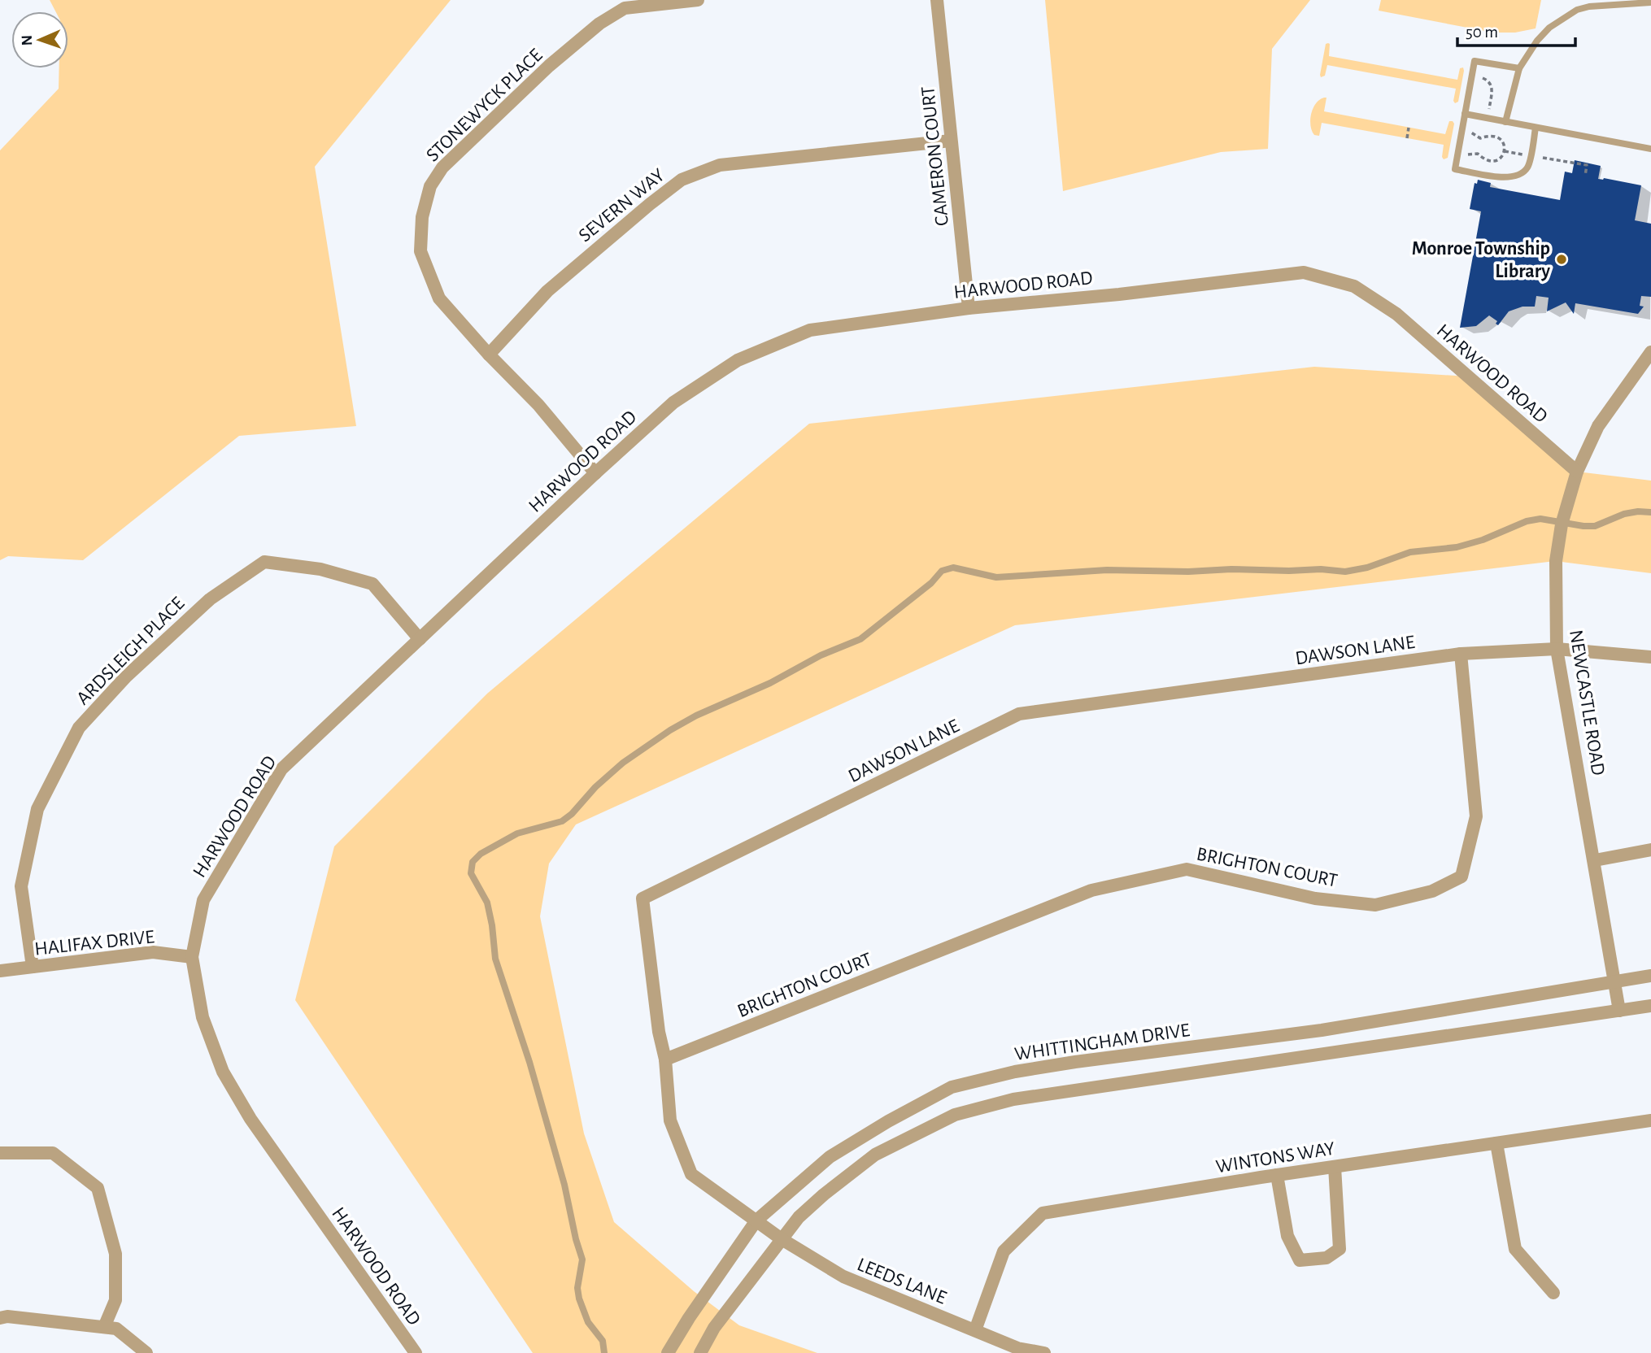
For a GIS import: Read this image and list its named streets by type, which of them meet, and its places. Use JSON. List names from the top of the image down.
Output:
{
  "streets": {
    "street": [
      "STONEWYCK PLACE",
      "CAMERON COURT",
      "SEVERN WAY",
      "HARWOOD ROAD",
      "DAWSON LANE",
      "ARDSLEIGH PLACE",
      "NEWCASTLE ROAD",
      "BRIGHTON COURT",
      "HALIFAX DRIVE",
      "WHITTINGHAM DRIVE",
      "WINTONS WAY",
      "LEEDS LANE"
    ]
  },
  "crossings": [
    ["STONEWYCK PLACE", "SEVERN WAY"],
    ["STONEWYCK PLACE", "HARWOOD ROAD"],
    ["CAMERON COURT", "SEVERN WAY"],
    ["CAMERON COURT", "HARWOOD ROAD"],
    ["HARWOOD ROAD", "ARDSLEIGH PLACE"],
    ["HARWOOD ROAD", "NEWCASTLE ROAD"],
    ["HARWOOD ROAD", "HALIFAX DRIVE"],
    ["DAWSON LANE", "NEWCASTLE ROAD"],
    ["DAWSON LANE", "BRIGHTON COURT"],
    ["DAWSON LANE", "WHITTINGHAM DRIVE"],
    ["DAWSON LANE", "LEEDS LANE"],
    ["ARDSLEIGH PLACE", "HALIFAX DRIVE"],
    ["NEWCASTLE ROAD", "WHITTINGHAM DRIVE"],
    ["WHITTINGHAM DRIVE", "LEEDS LANE"],
    ["WINTONS WAY", "LEEDS LANE"]
  ],
  "places": ["Monroe Township Library"],
  "scale_bar": "50 m",
  "north": "left"
}
